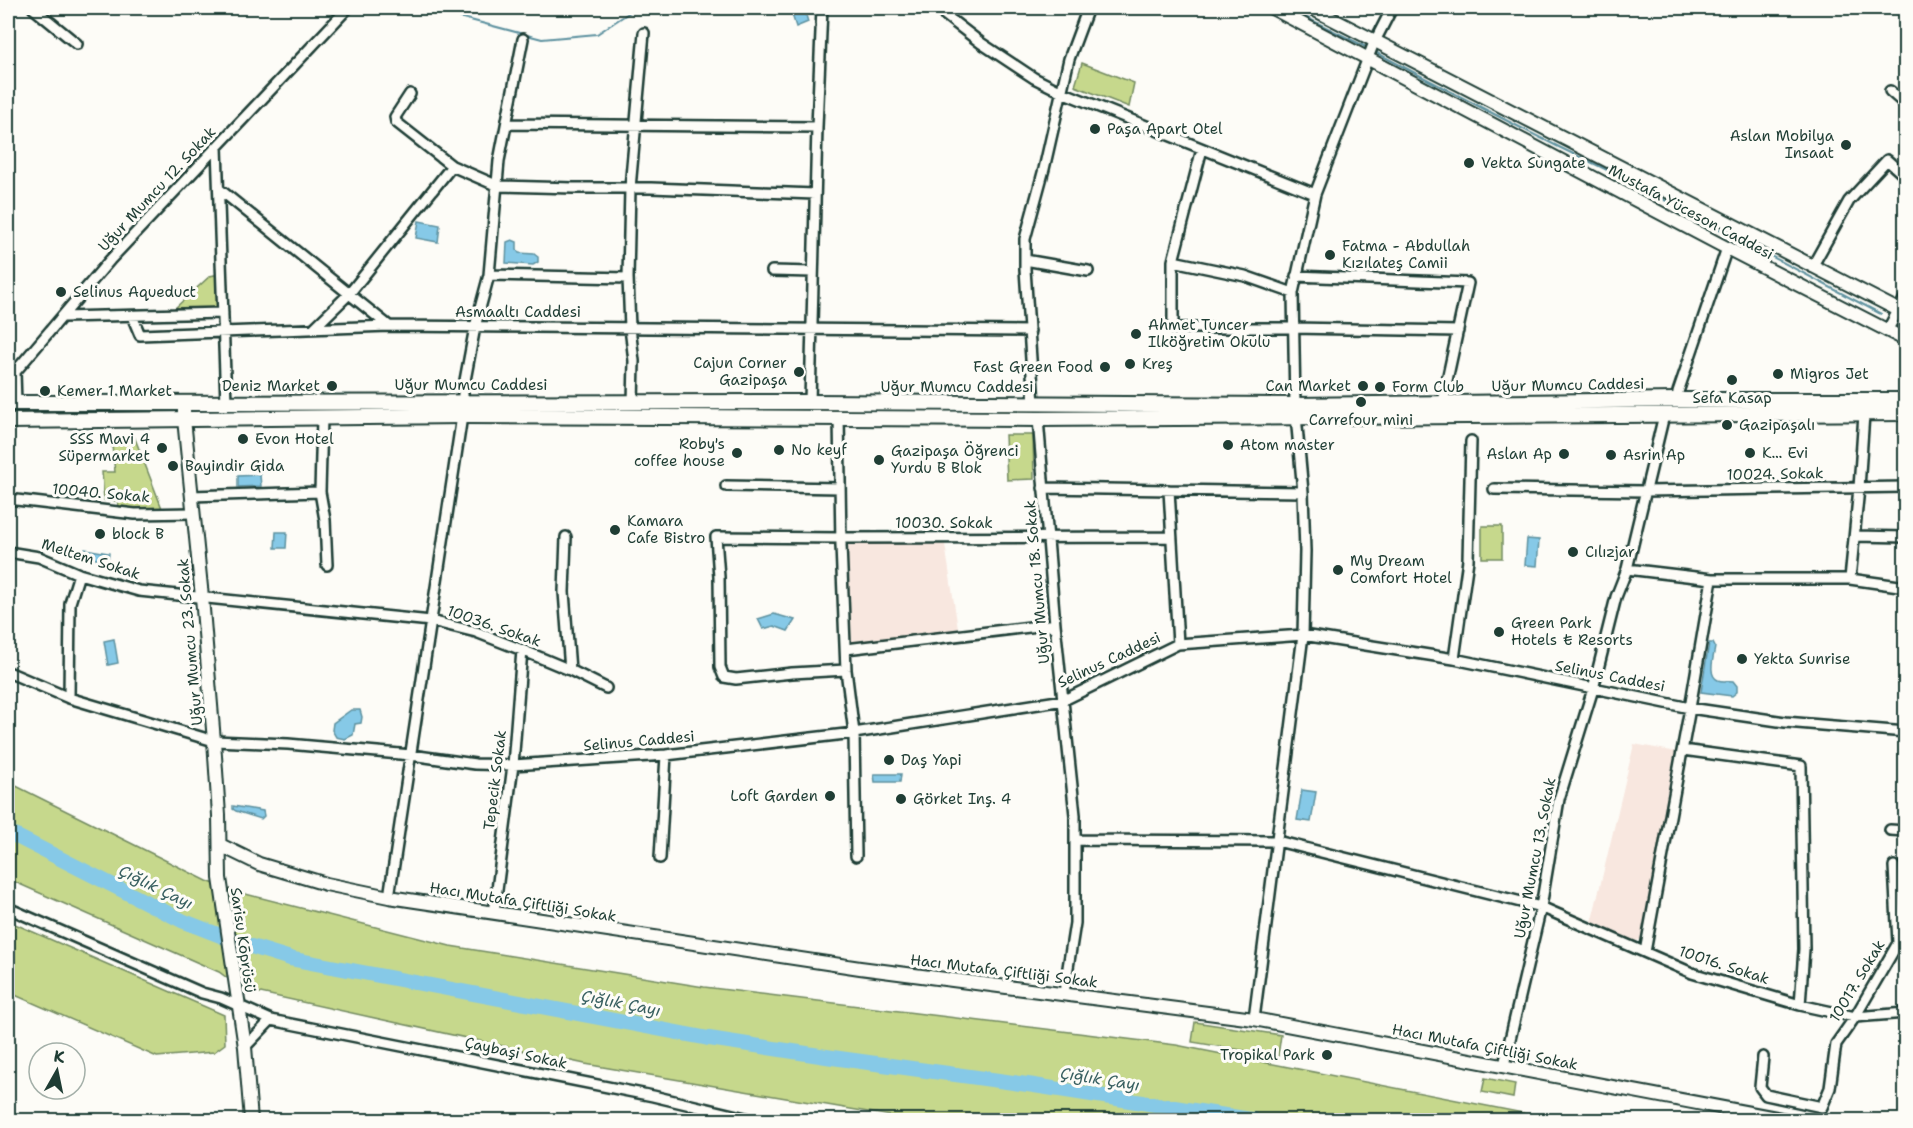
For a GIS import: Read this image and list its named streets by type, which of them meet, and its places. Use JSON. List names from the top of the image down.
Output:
{
  "streets": {
    "main road": ["Uğur Mumcu Caddesi"],
    "street": [
      "Uğur Mumcu 12. Sokak",
      "Mustafa Yüceson Caddesi",
      "Asmaaltı Caddesi",
      "10024. Sokak",
      "10040. Sokak",
      "10030. Sokak",
      "Meltem Sokak",
      "Uğur Mumcu 18. Sokak",
      "10036. Sokak",
      "Uğur Mumcu 23. Sokak",
      "Selinus Caddesi",
      "Tepecik Sokak",
      "Uğur Mumcu 13. Sokak",
      "Hacı Mutafa Çiftliği Sokak",
      "Sarisu Kōprüsü",
      "10016. Sokak",
      "10017. Sokak",
      "Çaybaşi Sokak"
    ]
  },
  "crossings": [
    ["Uğur Mumcu 12. Sokak", "Uğur Mumcu Caddesi"],
    ["Uğur Mumcu Caddesi", "Uğur Mumcu 18. Sokak"],
    ["Uğur Mumcu Caddesi", "Uğur Mumcu 23. Sokak"],
    ["Uğur Mumcu Caddesi", "Uğur Mumcu 13. Sokak"],
    ["10024. Sokak", "Uğur Mumcu 13. Sokak"],
    ["10040. Sokak", "Uğur Mumcu 23. Sokak"],
    ["10030. Sokak", "Uğur Mumcu 18. Sokak"],
    ["Meltem Sokak", "10036. Sokak"],
    ["Meltem Sokak", "Uğur Mumcu 23. Sokak"],
    ["Uğur Mumcu 18. Sokak", "Selinus Caddesi"],
    ["Uğur Mumcu 18. Sokak", "Hacı Mutafa Çiftliği Sokak"],
    ["Uğur Mumcu 18. Sokak", "10016. Sokak"],
    ["10036. Sokak", "Uğur Mumcu 23. Sokak"],
    ["10036. Sokak", "Tepecik Sokak"],
    ["Uğur Mumcu 23. Sokak", "Selinus Caddesi"],
    ["Uğur Mumcu 23. Sokak", "Hacı Mutafa Çiftliği Sokak"],
    ["Uğur Mumcu 23. Sokak", "Sarisu Kōprüsü"],
    ["Selinus Caddesi", "Tepecik Sokak"],
    ["Selinus Caddesi", "Uğur Mumcu 13. Sokak"],
    ["Tepecik Sokak", "Hacı Mutafa Çiftliği Sokak"],
    ["Uğur Mumcu 13. Sokak", "Hacı Mutafa Çiftliği Sokak"],
    ["Uğur Mumcu 13. Sokak", "10016. Sokak"],
    ["Sarisu Kōprüsü", "Çaybaşi Sokak"],
    ["10016. Sokak", "10017. Sokak"]
  ],
  "water": ["Çığlık Çayı"],
  "places": [
    "Paşa Apart Otel",
    "Aslan Mobilya Insaat",
    "Vekta Sungate",
    "Fatma - Abdullah Kızılateş Camii",
    "Selinus Aqueduct",
    "Ahmet Tuncer Ilköğretim Okulu",
    "Kreş",
    "Fast Green Food",
    "Cajun Corner Gazipaşa",
    "Migros Jet",
    "Sefa Kasap",
    "Deniz Market",
    "Can Market",
    "Form Club",
    "Kemer 1 Market",
    "Carrefour mini",
    "Gazipaşalı",
    "Evon Hotel",
    "Atom master",
    "SSS Mavi 4 Süpermarket",
    "No keyf",
    "Roby's coffee house",
    "K... Evi",
    "Aslan Ap",
    "Asrin Ap",
    "Gazipaşa Öğrenci Yurdu B Blok",
    "Bayindir Gida",
    "Kamara Cafe Bistro",
    "block B",
    "Cılızjar",
    "My Dream Comfort Hotel",
    "Green Park Hotels ₺ Resorts",
    "Yekta Sunrise",
    "Daş Yapi",
    "Loft Garden",
    "Görket Inş. 4",
    "Tropikal Park"
  ],
  "north": "top"
}
